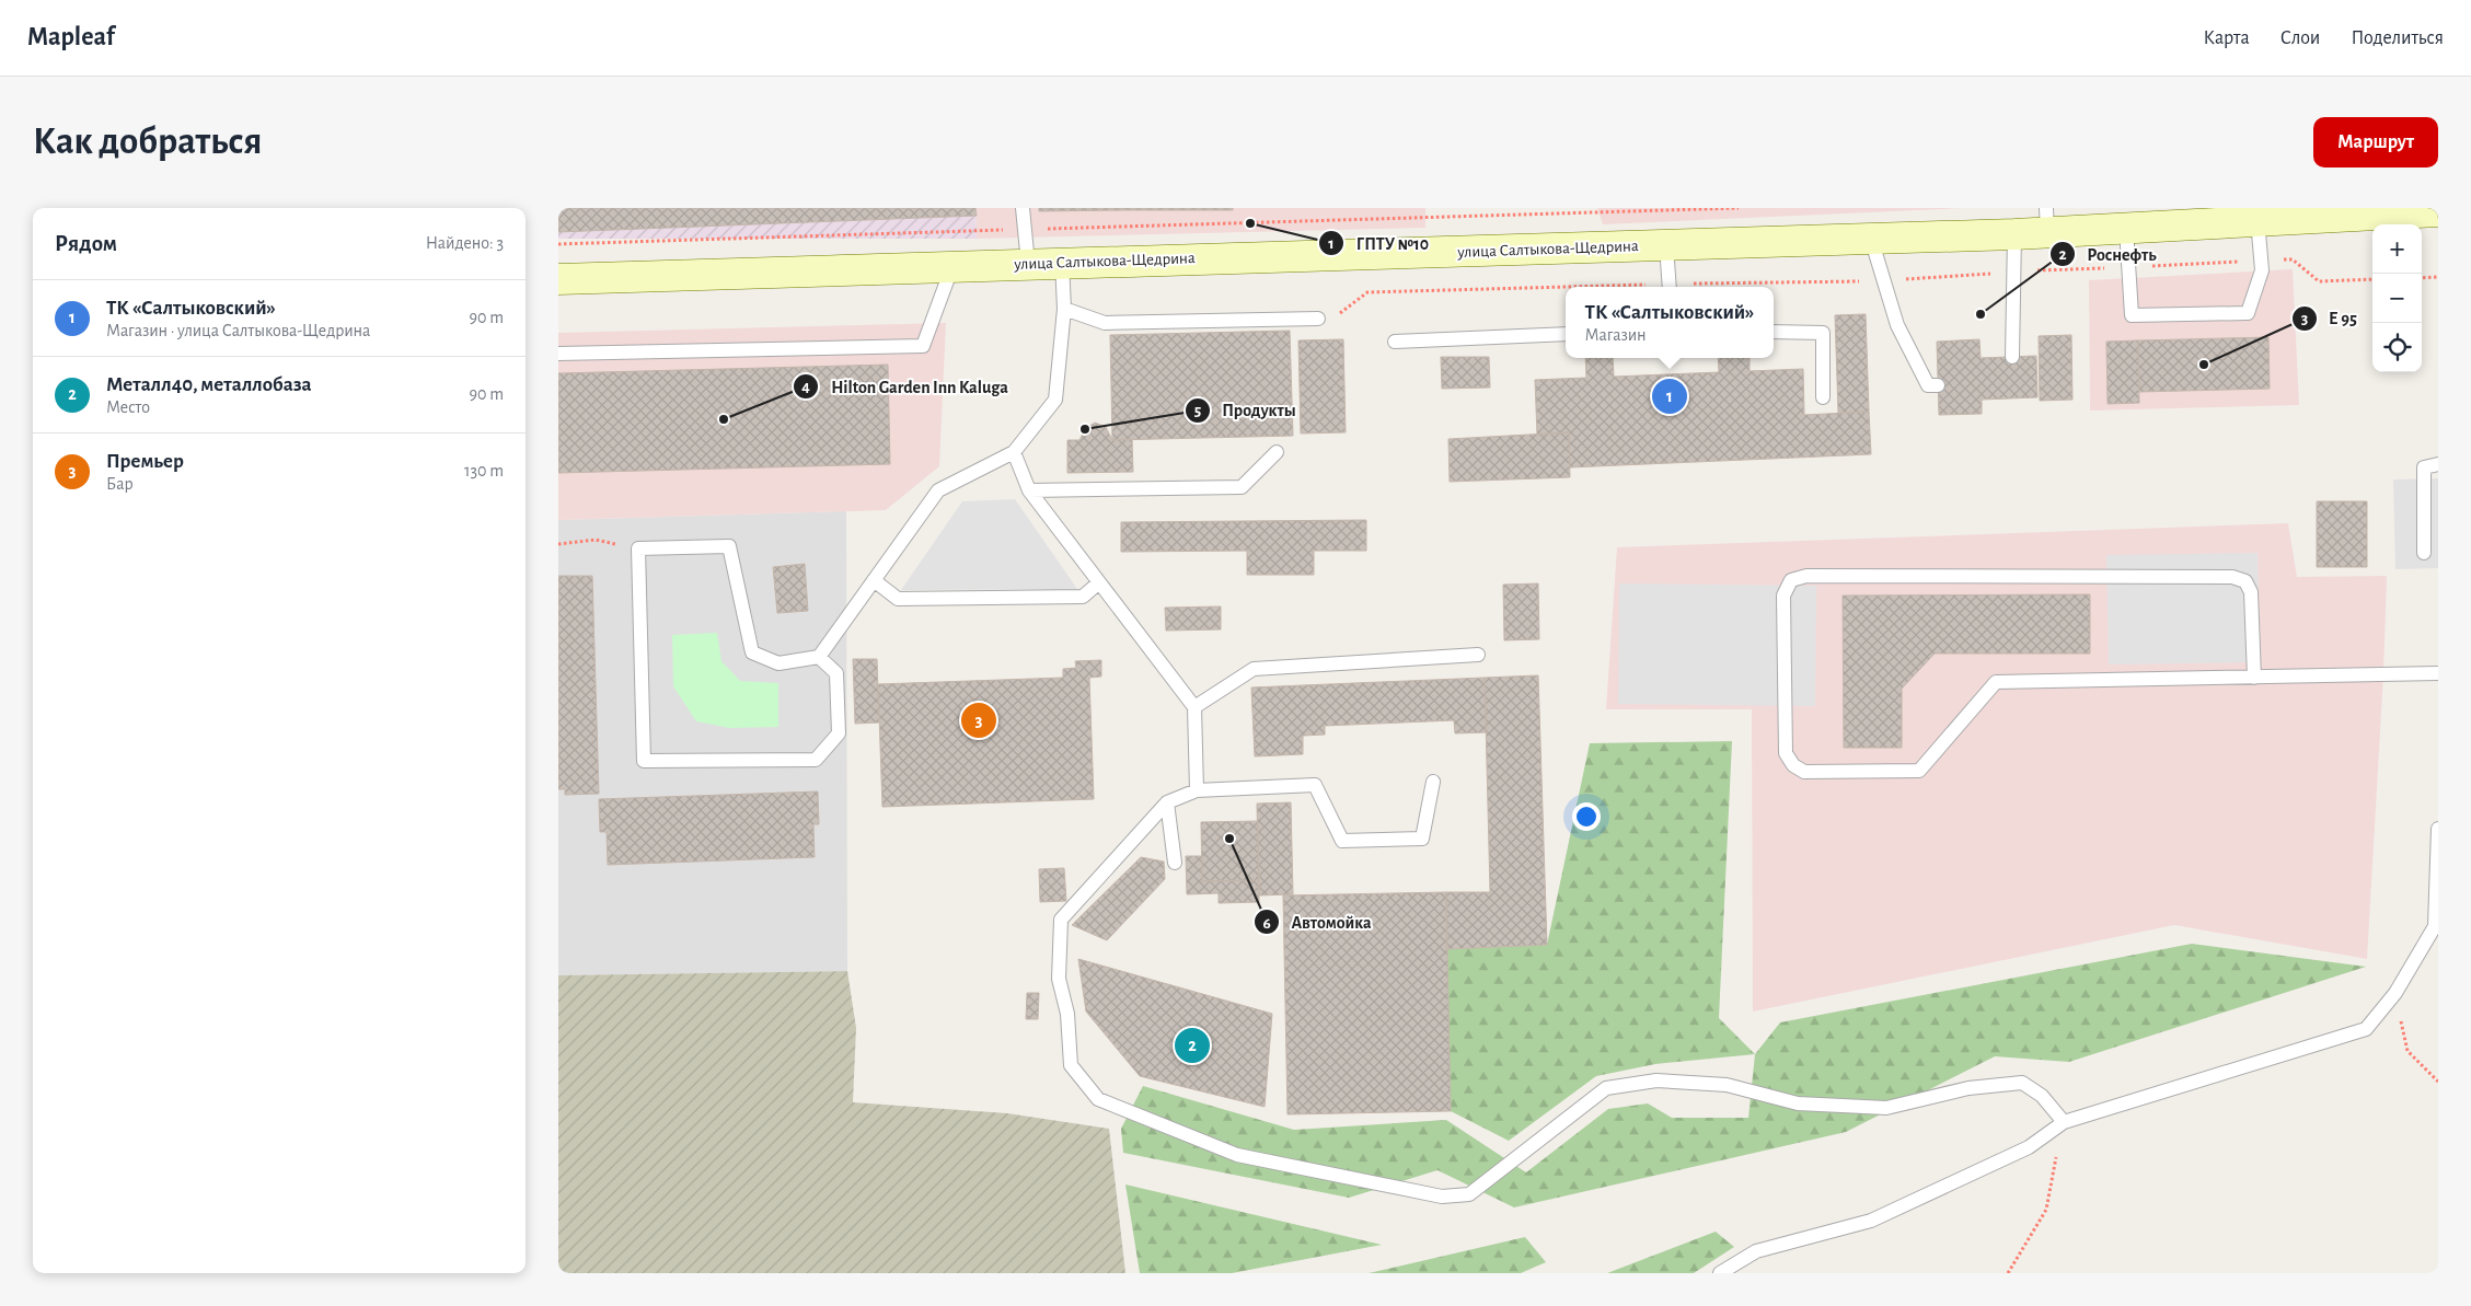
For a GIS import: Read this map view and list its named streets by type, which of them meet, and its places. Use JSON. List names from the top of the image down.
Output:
{
  "streets": {
    "main road": ["улица Салтыкова-Щедрина"]
  },
  "places": [
    "ГПТУ №10",
    "Роснефть",
    "Е 95",
    "Hilton Garden Inn Kaluga",
    "Продукты",
    "Автомойка"
  ],
  "page": {
    "header": "Mapleaf",
    "nav": ["Карта", "Слои", "Поделиться"],
    "buttons": "Маршрут",
    "title": "Как добраться",
    "heading": ["Рядом", "Найдено: 3"],
    "map_buttons": ["+", "−"],
    "list": [
      {
        "mark": "1",
        "name": "ТК «Салтыковский»",
        "note": "Магазин · улица Салтыкова-Щедрина",
        "value": "90 m"
      },
      {
        "mark": "2",
        "name": "Металл40, металлобаза",
        "note": "Место",
        "value": "90 m"
      },
      {
        "mark": "3",
        "name": "Премьер",
        "note": "Бар",
        "value": "130 m"
      }
    ],
    "popup": ["ТК «Салтыковский»", "Магазин"],
    "pins": ["1", "3", "2"]
  }
}
